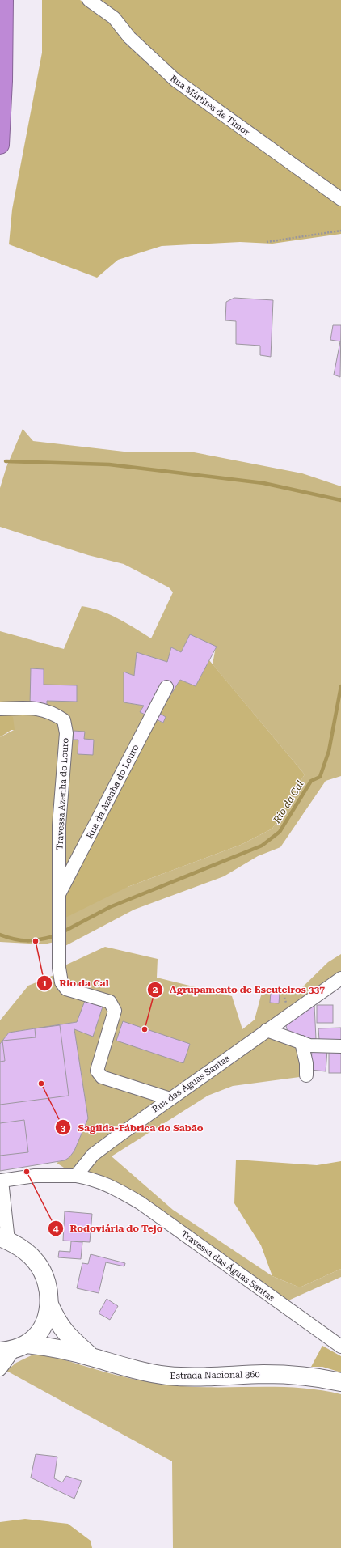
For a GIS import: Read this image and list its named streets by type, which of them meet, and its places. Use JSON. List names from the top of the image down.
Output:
{
  "streets": {
    "main road": ["Estrada Nacional 360"],
    "street": [
      "Rua Mártires de Timor",
      "Rua da Azenha do Louro",
      "Travessa Azenha do Louro",
      "Rua das Águas Santas",
      "Travessa das Águas Santas"
    ]
  },
  "crossings": [
    ["Rua da Azenha do Louro", "Travessa Azenha do Louro"],
    ["Travessa Azenha do Louro", "Rua das Águas Santas"],
    ["Rua das Águas Santas", "Travessa das Águas Santas"]
  ],
  "water": ["Rio da Cal"],
  "places": [
    "Rio da Cal",
    "Agrupamento de Escuteiros 337",
    "Sagilda-Fábrica do Sabão",
    "Rodoviária do Tejo"
  ]
}
